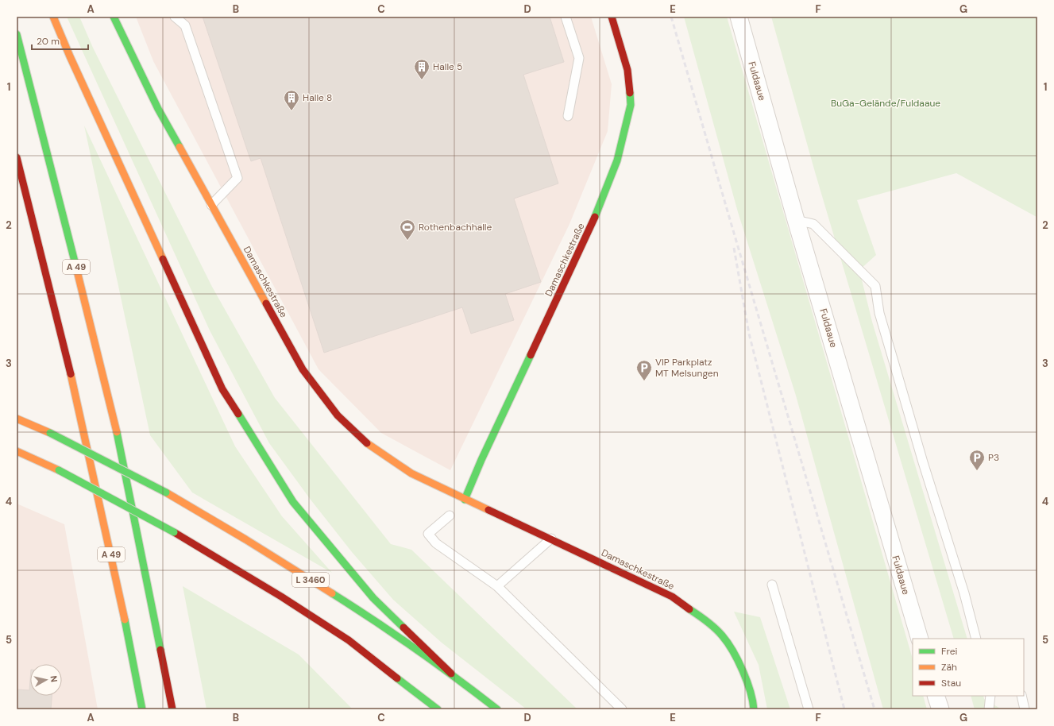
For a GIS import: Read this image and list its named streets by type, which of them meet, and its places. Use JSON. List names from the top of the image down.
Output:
{
  "streets": {
    "main road": ["Damaschkestraße", "A 49", "L 3460"],
    "street": ["Fuldaaue"]
  },
  "parks": ["BuGa-Gelände/Fuldaaue"],
  "places": {
    "building": ["Halle 5", "Halle 8"],
    "sports": ["Rothenbachhalle"],
    "parking": ["VIP Parkplatz MT Melsungen", "P3"]
  },
  "legend": ["Frei", "Zäh", "Stau"],
  "scale_bar": "20 m",
  "north": "right",
  "grid": {
    "columns": [
      "A",
      "B",
      "C",
      "D",
      "E",
      "F",
      "G"
    ],
    "rows": [
      "1",
      "2",
      "3",
      "4",
      "5"
    ]
  }
}
